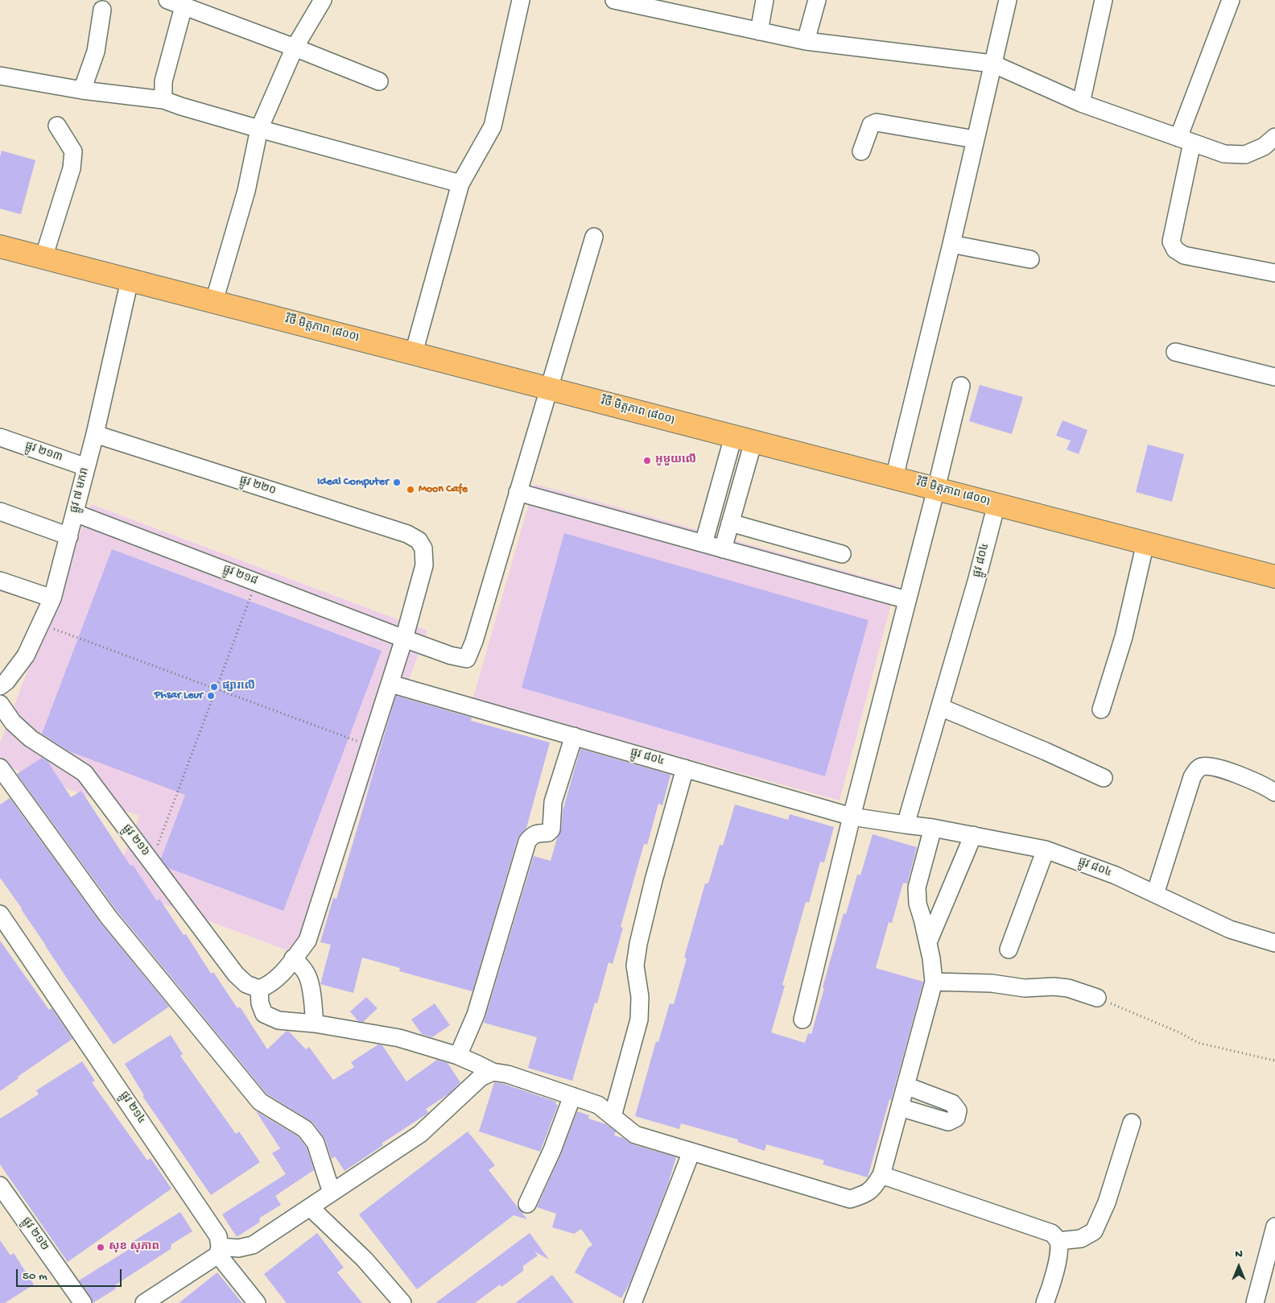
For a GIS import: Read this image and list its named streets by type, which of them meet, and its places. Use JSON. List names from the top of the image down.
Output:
{
  "streets": {
    "main road": ["វិថី មិត្តភាព (៨០០)"],
    "street": [
      "ផ្លូវ ២១៣",
      "ផ្លូវ ២២០",
      "ផ្លូវ ៧ មករា",
      "ផ្លូវ ៨០៤",
      "ផ្លូវ ២១៨",
      "ផ្លូវ ២១៦",
      "ផ្លូវ ២១៤",
      "ផ្លូវ ២១២"
    ]
  },
  "crossings": [
    ["វិថី មិត្តភាព (៨០០)", "ផ្លូវ ៧ មករា"],
    ["វិថី មិត្តភាព (៨០០)", "ផ្លូវ ៨០៤"],
    ["ផ្លូវ ២១៣", "ផ្លូវ ៧ មករា"],
    ["ផ្លូវ ២២០", "ផ្លូវ ៧ មករា"],
    ["ផ្លូវ ២២០", "ផ្លូវ ២១៨"],
    ["ផ្លូវ ៧ មករា", "ផ្លូវ ២១៨"]
  ],
  "places": [
    "អូមួយលេី",
    "Ideal Computer",
    "Moon Cafe",
    "ផ្សារលើ",
    "Phsar Leur",
    "សុខ សុភាព"
  ],
  "scale_bar": "50 m",
  "north": "top"
}
